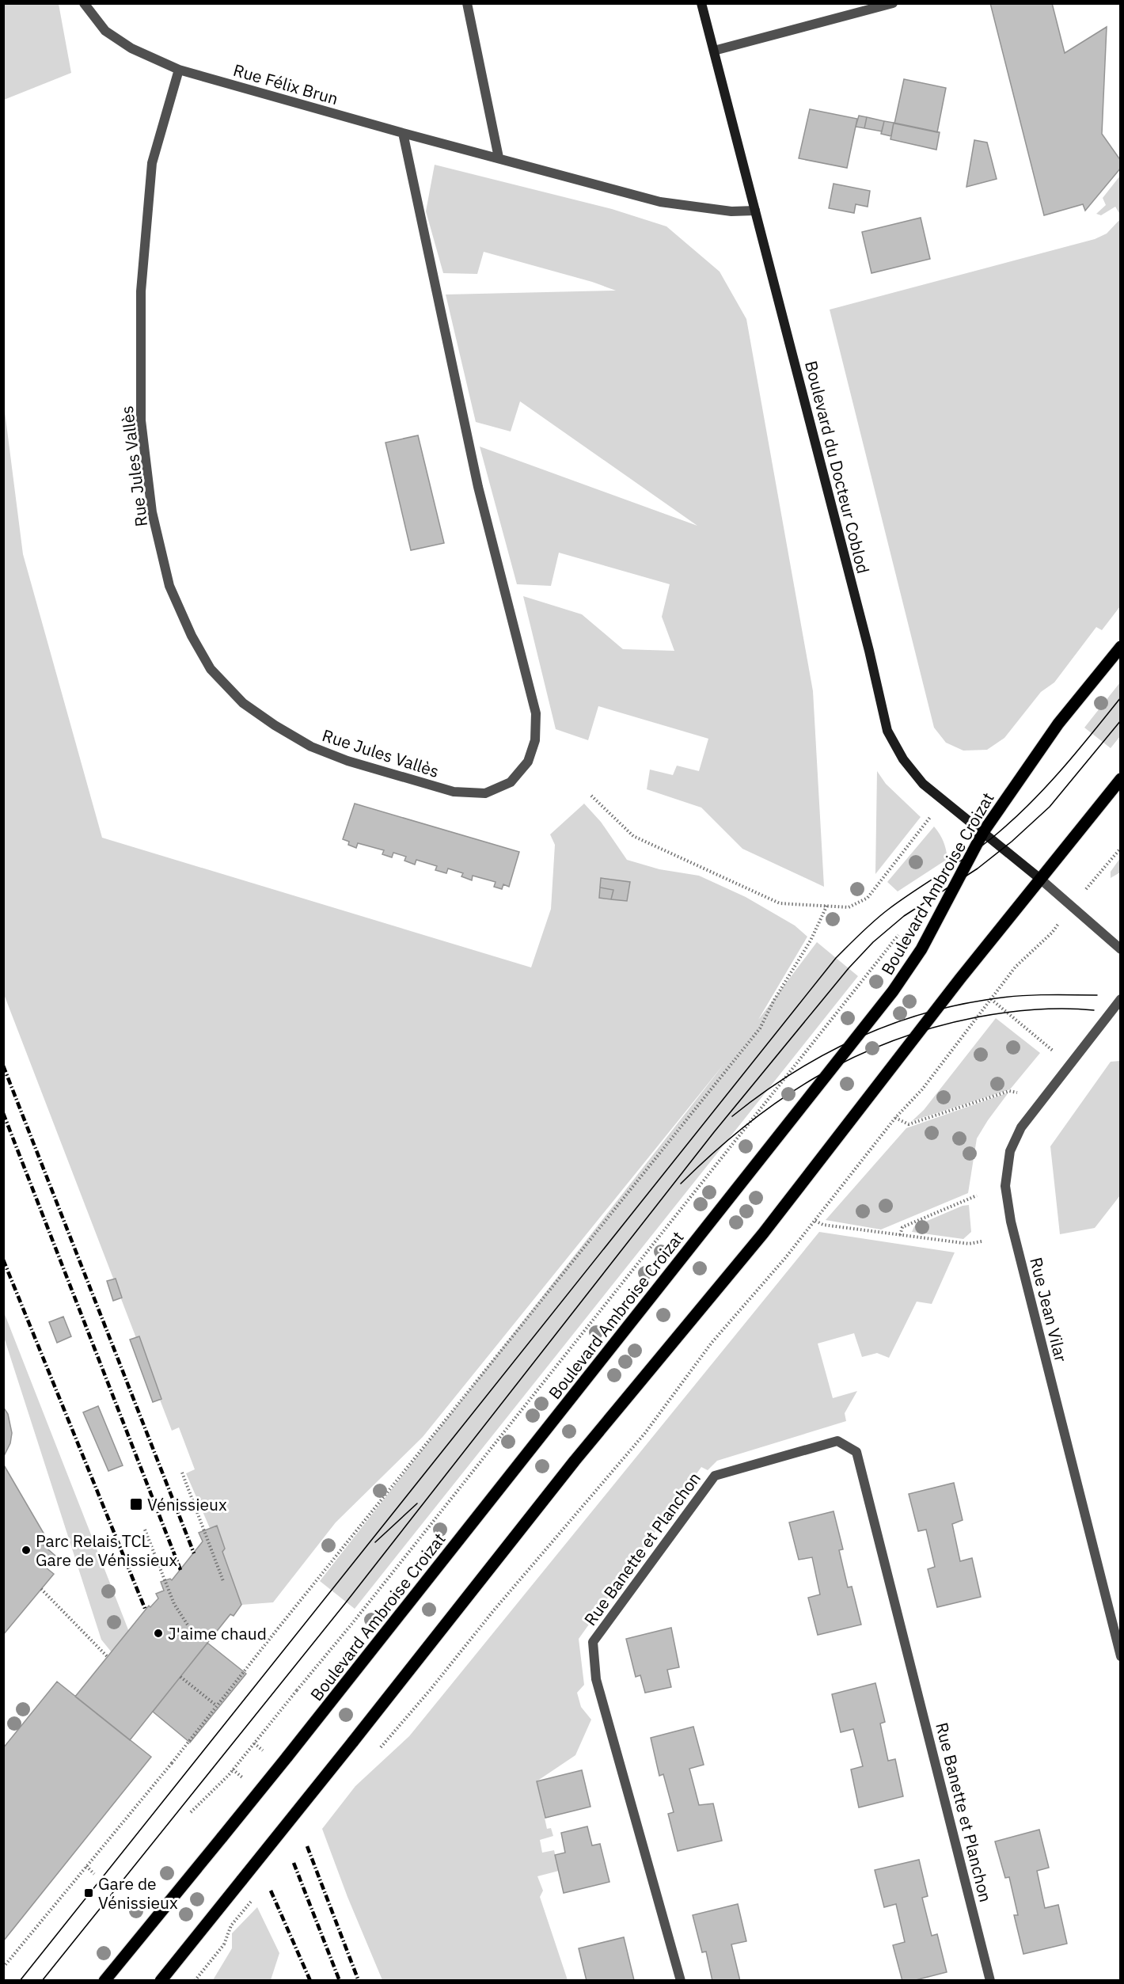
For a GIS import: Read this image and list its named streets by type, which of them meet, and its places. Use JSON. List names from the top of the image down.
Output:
{
  "streets": {
    "main road": ["Boulevard Ambroise Croizat"],
    "street": [
      "Rue Félix Brun",
      "Rue Jules Vallès",
      "Boulevard du Docteur Coblod",
      "Rue Jean Vilar",
      "Rue Banette et Planchon"
    ]
  },
  "crossings": [
    ["Rue Félix Brun", "Rue Jules Vallès"],
    ["Rue Félix Brun", "Boulevard du Docteur Coblod"],
    ["Boulevard du Docteur Coblod", "Boulevard Ambroise Croizat"]
  ],
  "places": {
    "transit": ["Vénissieux", "Gare de Vénissieux"],
    "other": ["Parc Relais TCL Gare de Vénissieux", "J'aime chaud"]
  }
}
